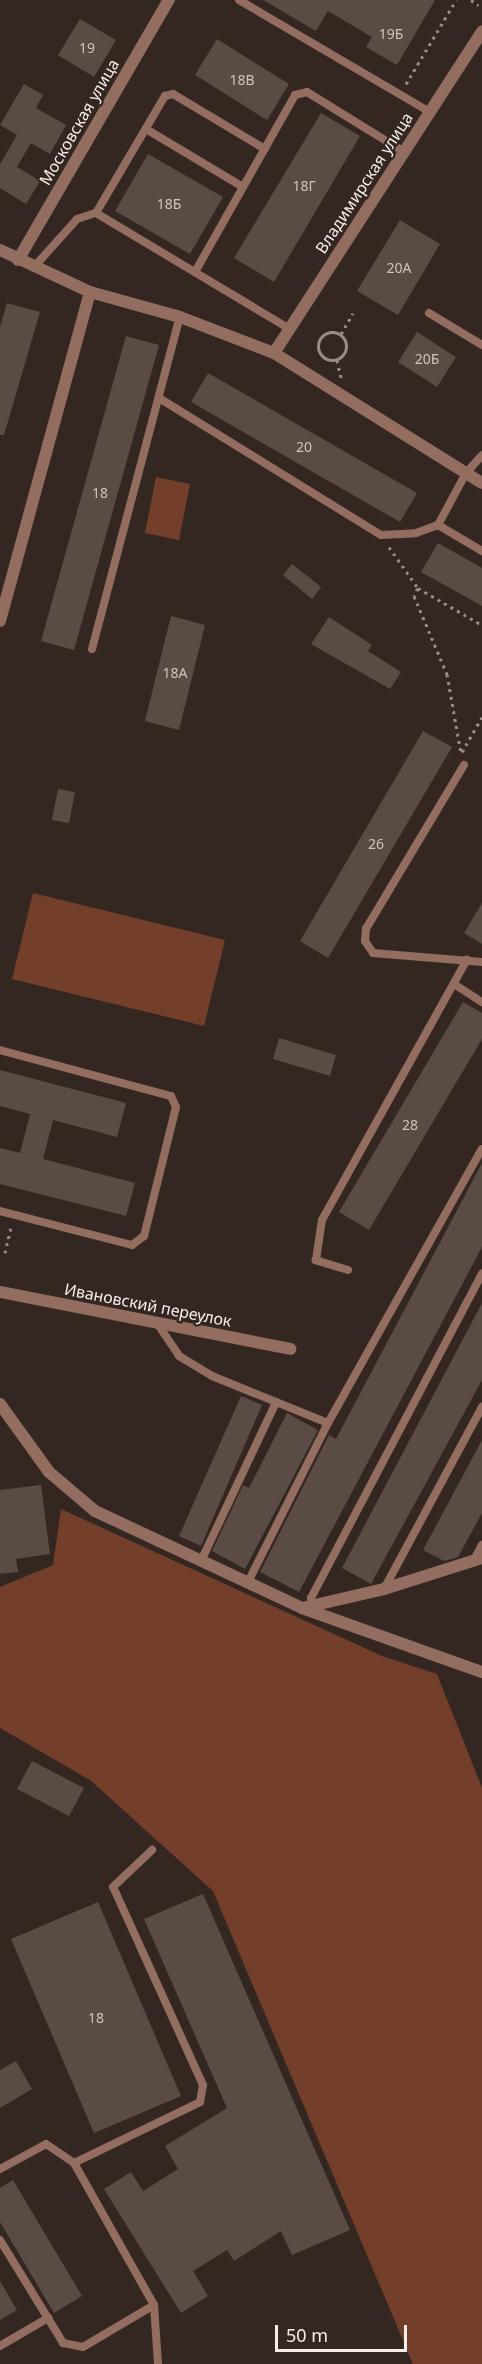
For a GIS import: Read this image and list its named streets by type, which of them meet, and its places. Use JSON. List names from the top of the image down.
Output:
{
  "streets": {
    "street": ["Московская улица", "Владимирская улица", "Ивановский переулок"]
  },
  "house_numbers": [
    "19Б",
    "19",
    "18В",
    "18Г",
    "18Б",
    "20А",
    "20Б",
    "20",
    "18",
    "18А",
    "26",
    "28",
    "18"
  ],
  "scale_bar": "50 m"
}
